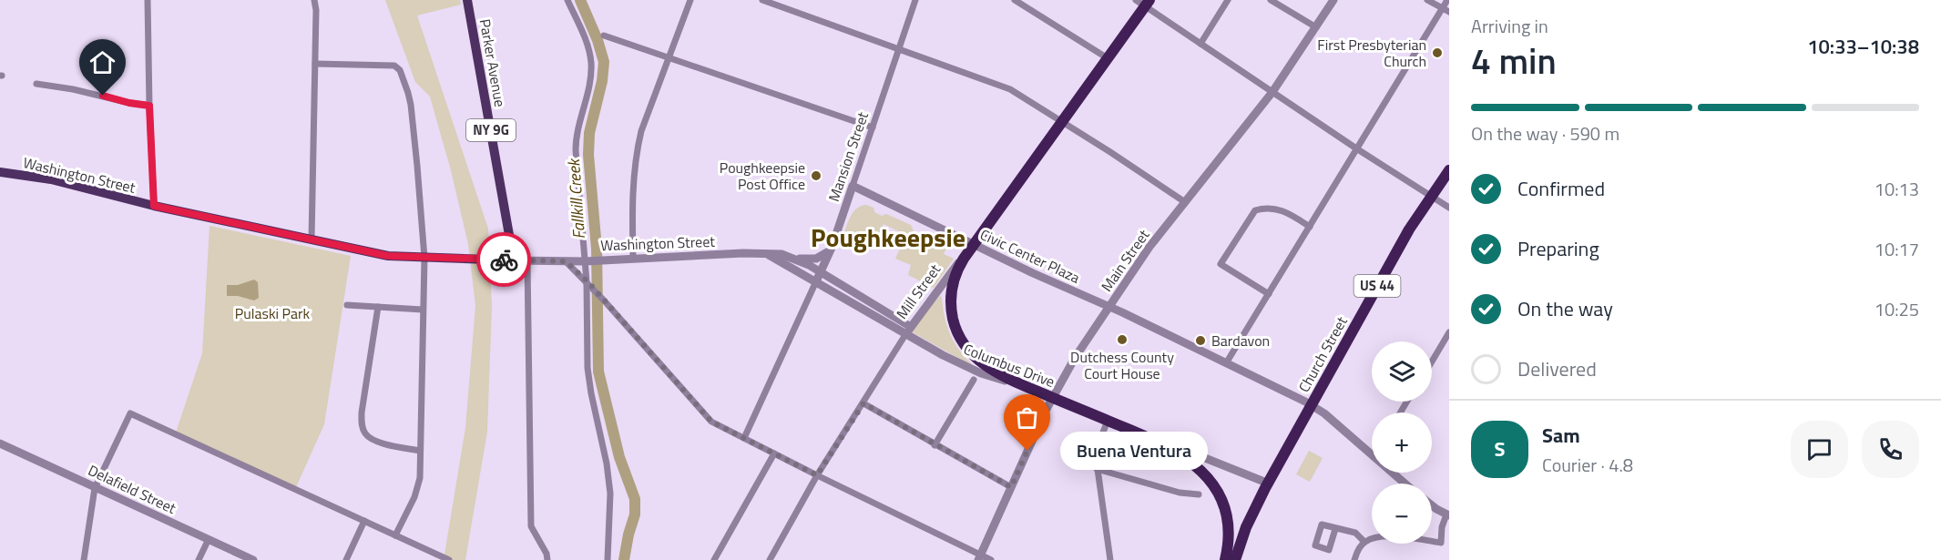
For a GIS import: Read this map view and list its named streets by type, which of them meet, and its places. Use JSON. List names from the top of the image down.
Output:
{
  "streets": {
    "highway": [
      "US 44",
      "Mill Street",
      "Church Street",
      "Columbus Drive"
    ],
    "main road": ["Parker Avenue", "NY 9G", "Washington Street"],
    "street": [
      "Mansion Street",
      "Civic Center Plaza",
      "Main Street",
      "Delafield Street"
    ]
  },
  "crossings": [
    ["Parker Avenue", "Washington Street"],
    ["Mansion Street", "Washington Street"],
    ["Mansion Street", "Civic Center Plaza"],
    ["Mansion Street", "Columbus Drive"],
    ["Washington Street", "Columbus Drive"],
    ["Civic Center Plaza", "Main Street"],
    ["Civic Center Plaza", "Mill Street"],
    ["Civic Center Plaza", "Church Street"],
    ["Main Street", "Columbus Drive"],
    ["Mill Street", "Columbus Drive"],
    ["Church Street", "Columbus Drive"]
  ],
  "districts": ["Poughkeepsie"],
  "water": ["Fallkill Creek"],
  "parks": ["Pulaski Park"],
  "places": [
    "First Presbyterian Church",
    "Poughkeepsie Post Office",
    "Dutchess County Court House",
    "Bardavon",
    "Buena Ventura"
  ],
  "page": {
    "heading": ["4 min", "Arriving in", "10:33–10:38"],
    "panel": ["Sam", "Courier · 4.8"],
    "bar": "On the way · 590 m",
    "list": [
      ["Confirmed", "10:13"],
      ["Preparing", "10:17"],
      ["On the way", "10:25"],
      "Delivered"
    ],
    "map_buttons": ["+", "−"],
    "round": "S",
    "bubble": "Buena Ventura"
  }
}
